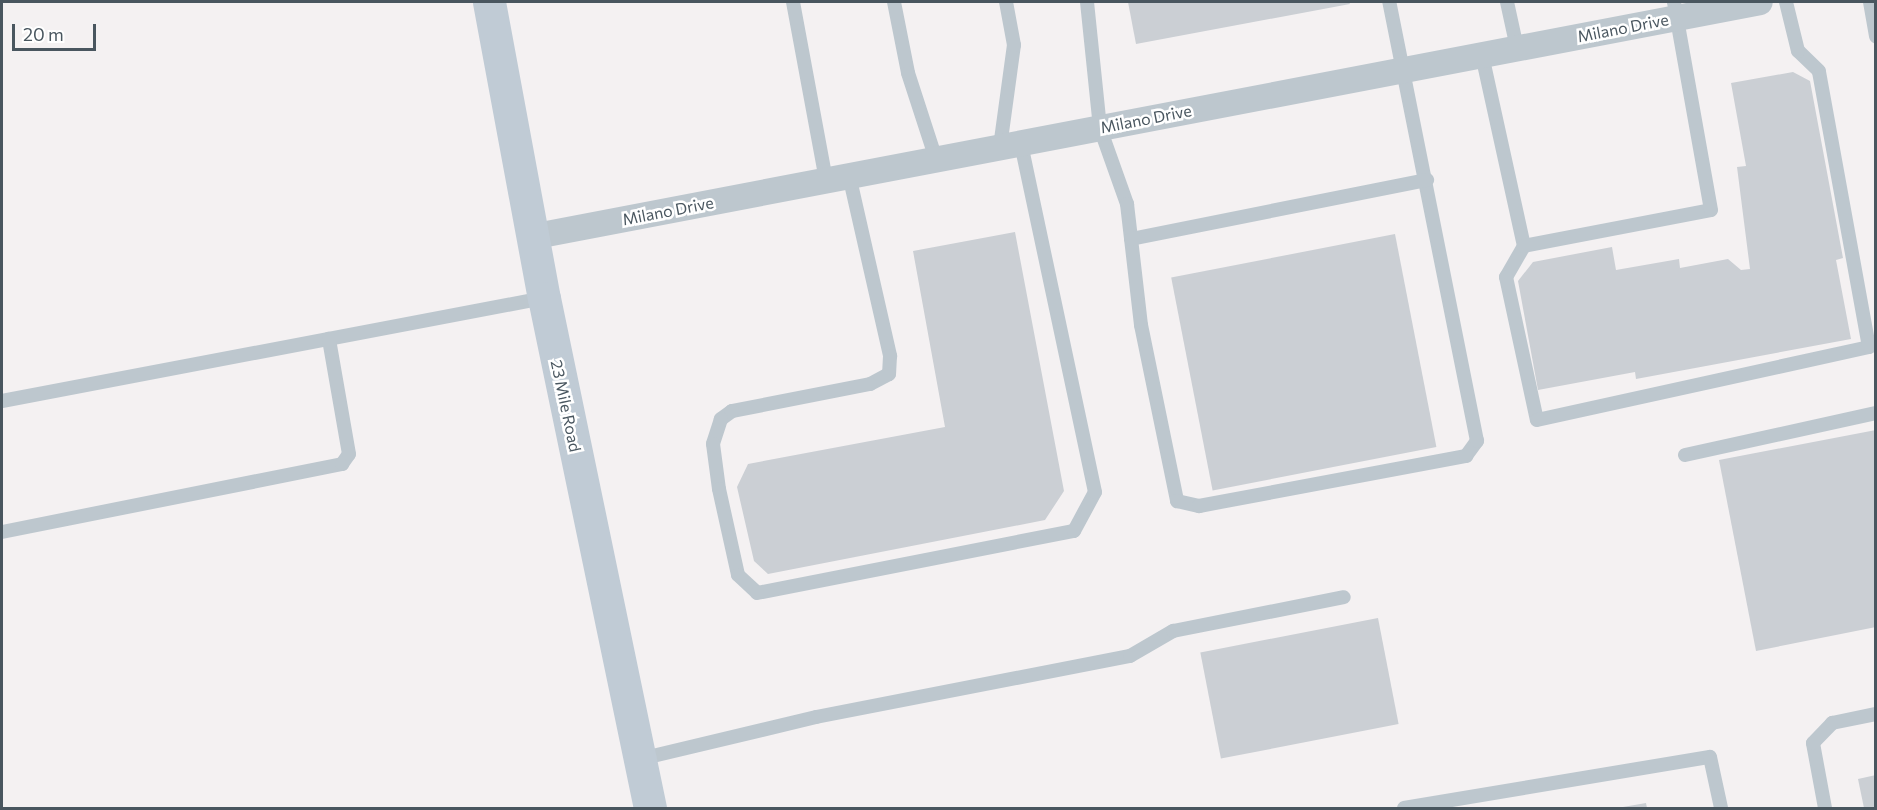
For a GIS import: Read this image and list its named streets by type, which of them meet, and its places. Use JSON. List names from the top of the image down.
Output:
{
  "streets": {
    "main road": ["23 Mile Road"],
    "street": ["Milano Drive"]
  },
  "crossings": [
    ["Milano Drive", "23 Mile Road"]
  ],
  "scale_bar": "20 m"
}
